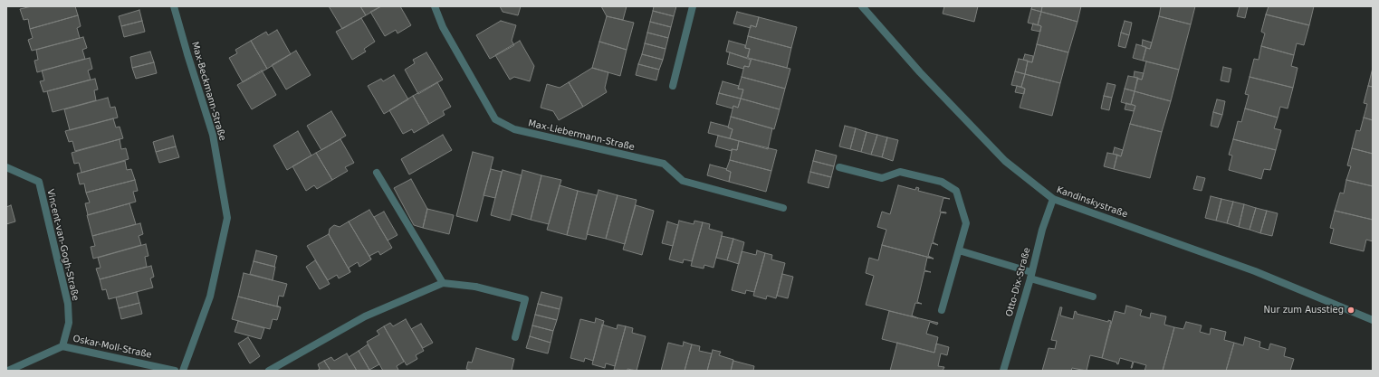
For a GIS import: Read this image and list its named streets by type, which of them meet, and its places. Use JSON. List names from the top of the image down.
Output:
{
  "streets": {
    "street": [
      "Max-Beckmann-Straße",
      "Max-Liebermann-Straße",
      "Kandinskystraße",
      "Vincent-van-Gogh-Straße",
      "Otto-Dix-Straße",
      "Oskar-Moll-Straße"
    ]
  },
  "crossings": [
    ["Kandinskystraße", "Otto-Dix-Straße"],
    ["Vincent-van-Gogh-Straße", "Oskar-Moll-Straße"]
  ],
  "places": ["Nur zum Ausstieg"]
}
